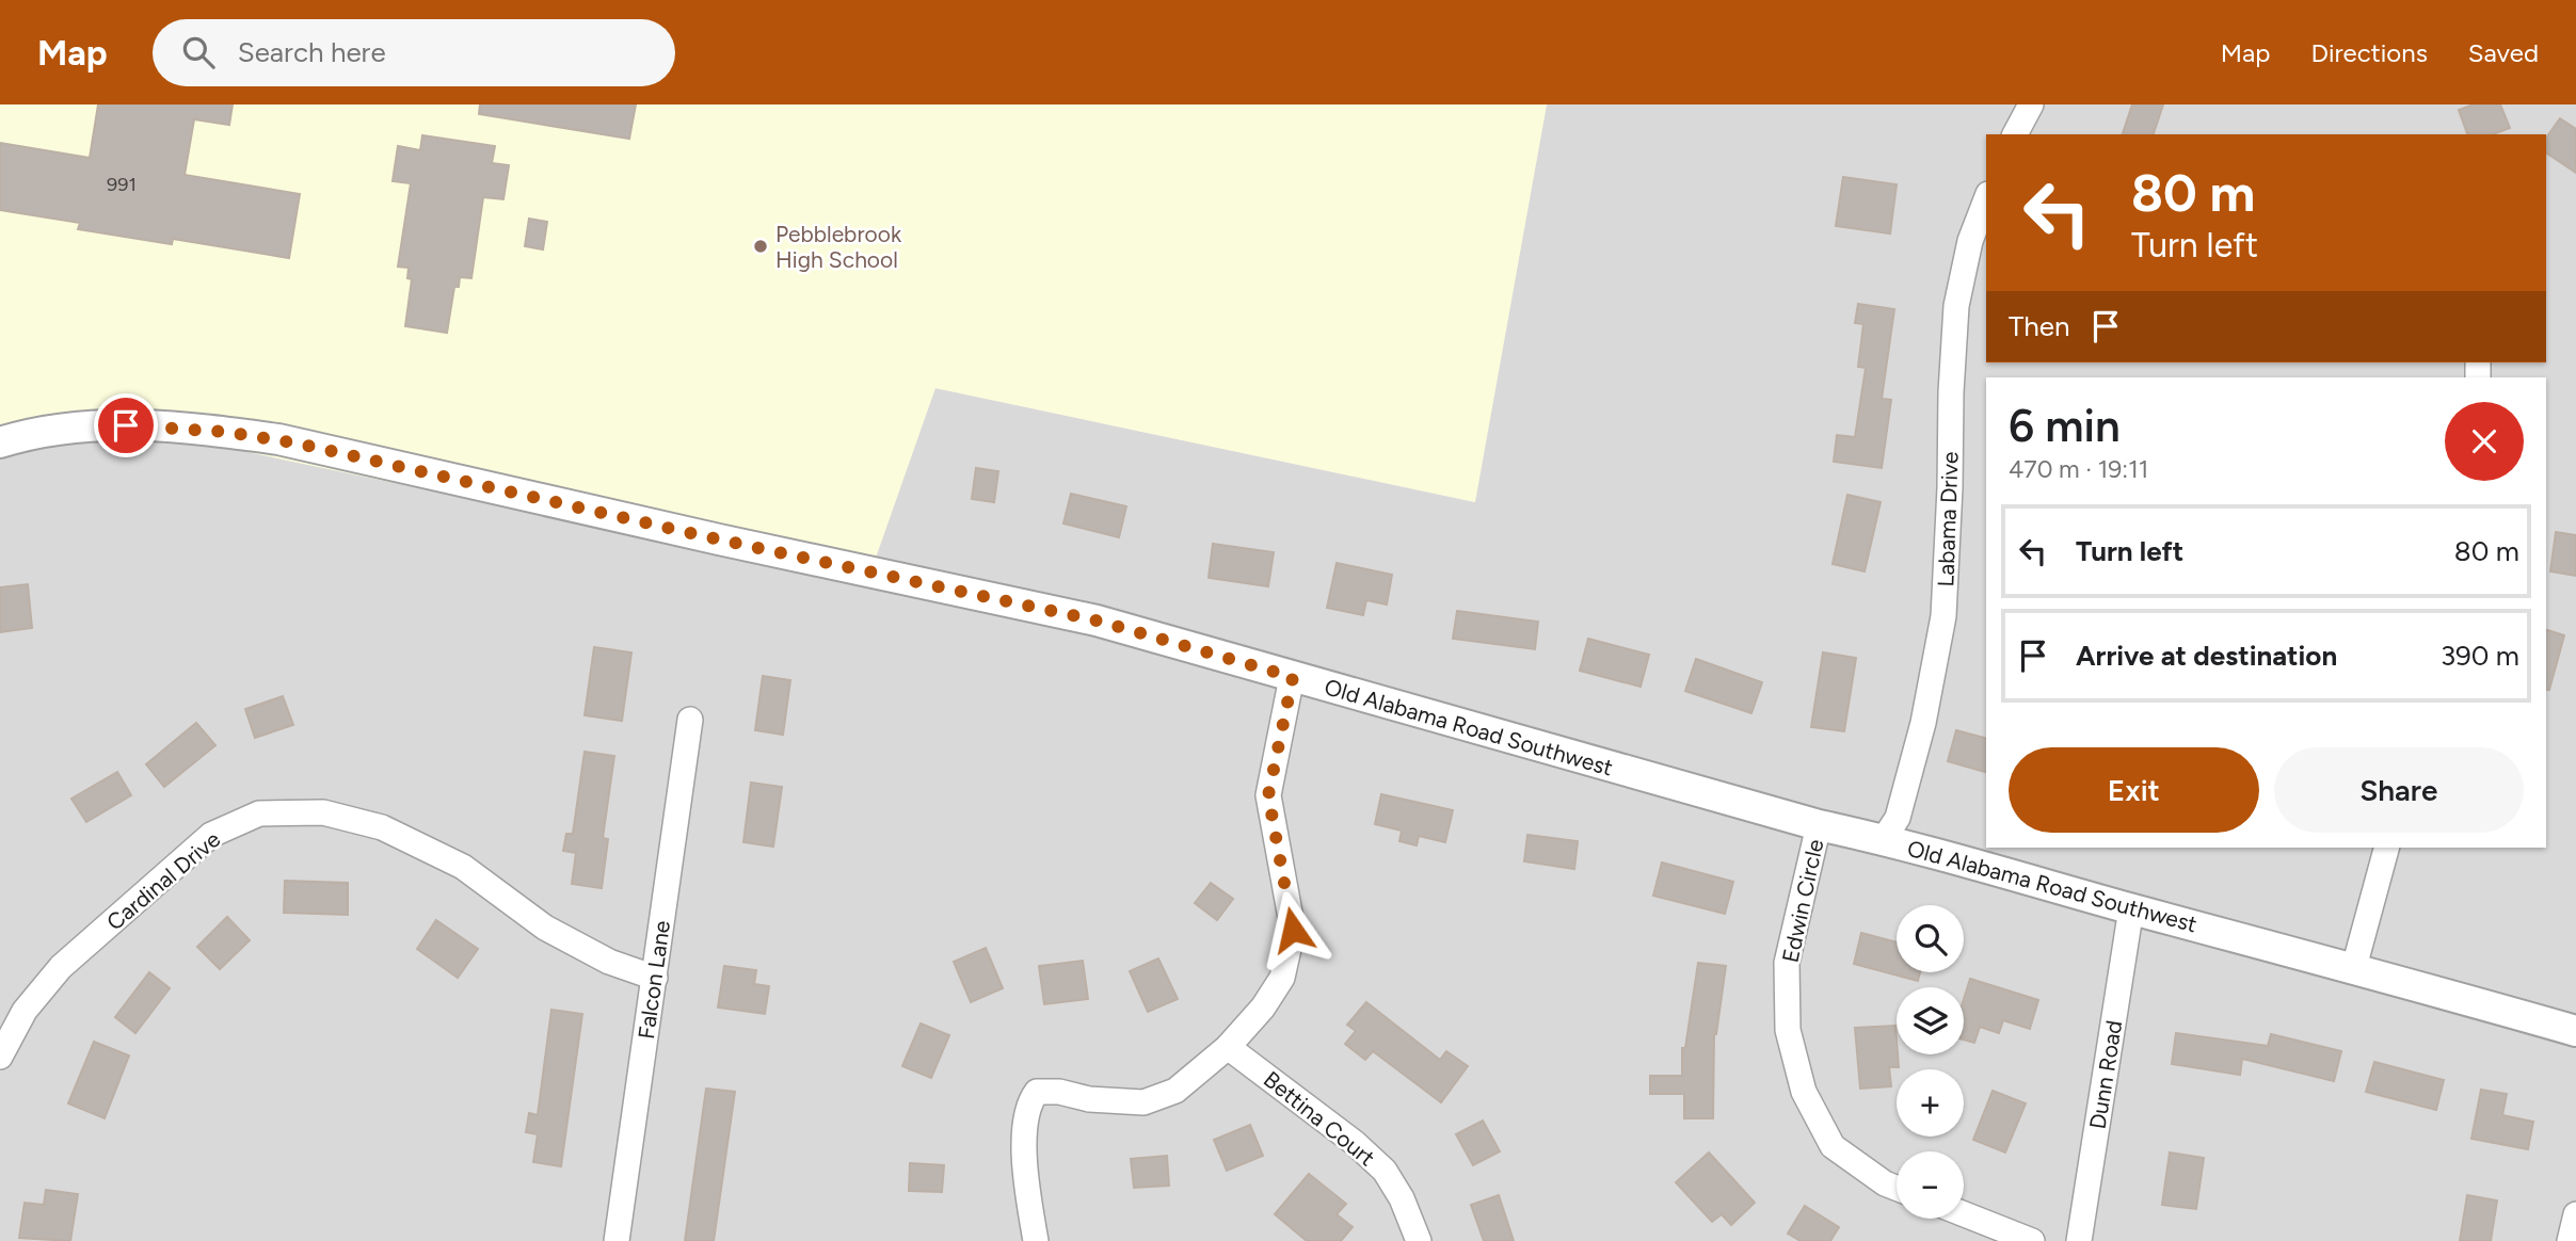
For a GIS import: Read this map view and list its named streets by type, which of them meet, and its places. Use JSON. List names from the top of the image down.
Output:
{
  "streets": {
    "street": [
      "Labama Drive",
      "Old Alabama Road Southwest",
      "Cardinal Drive",
      "Edwin Circle",
      "Falcon Lane",
      "Dunn Road",
      "Bettina Court"
    ]
  },
  "crossings": [
    ["Labama Drive", "Old Alabama Road Southwest"],
    ["Old Alabama Road Southwest", "Edwin Circle"],
    ["Old Alabama Road Southwest", "Dunn Road"],
    ["Cardinal Drive", "Falcon Lane"]
  ],
  "places": ["Pebblebrook High School"],
  "house_numbers": ["991"],
  "page": {
    "header": "Map",
    "search": "Search here",
    "nav": ["Map", "Directions", "Saved"],
    "turn": ["80 m", "Turn left"],
    "then": "Then",
    "heading": ["6 min", "470 m · 19:11"],
    "list": [
      {
        "name": "Turn left",
        "value": "80 m"
      },
      {
        "name": "Arrive at destination",
        "value": "390 m"
      }
    ],
    "buttons": ["Exit", "Share"],
    "map_buttons": ["+", "−"]
  }
}
